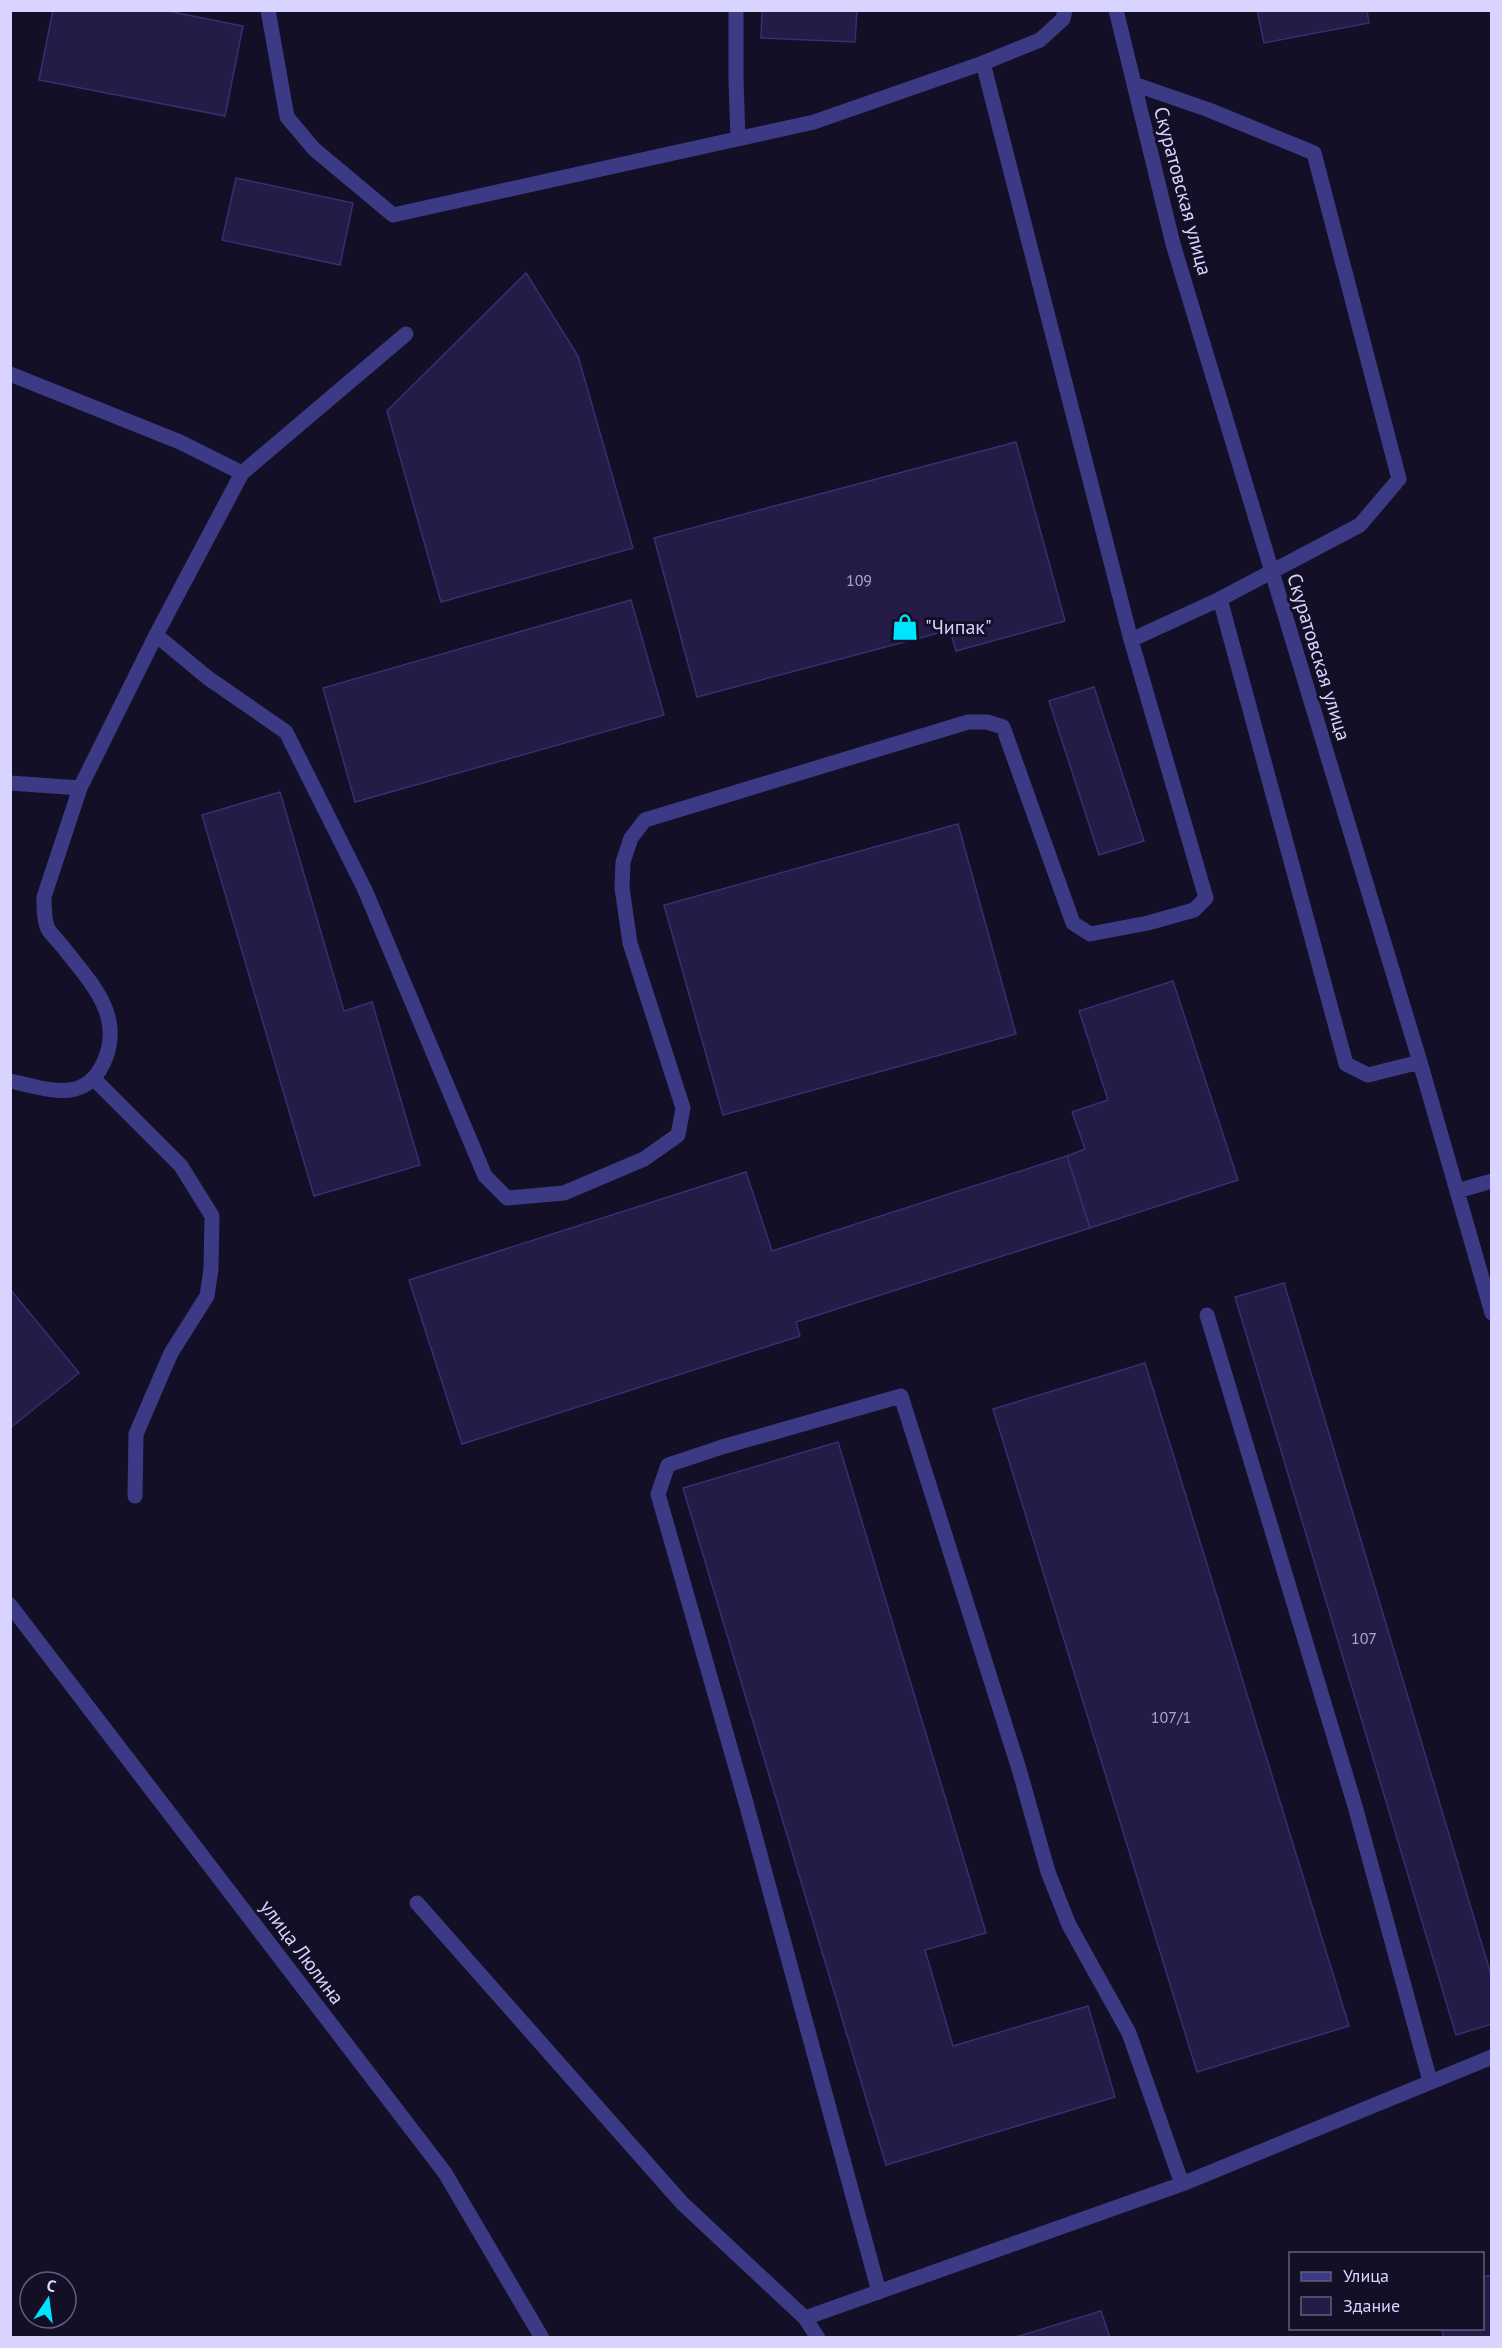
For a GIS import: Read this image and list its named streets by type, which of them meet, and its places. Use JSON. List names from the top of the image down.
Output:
{
  "streets": {
    "street": ["Скуратовская улица", "улица Люлина"]
  },
  "places": {
    "shop": ["\"Чипак\""]
  },
  "house_numbers": ["109", "107", "107/1"],
  "legend": ["Улица", "Здание"],
  "north": "top"
}
